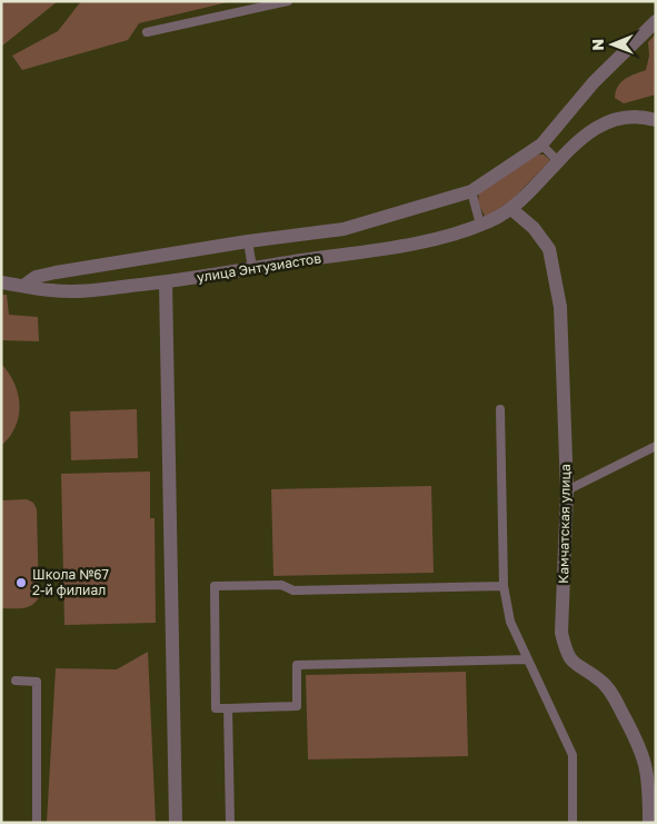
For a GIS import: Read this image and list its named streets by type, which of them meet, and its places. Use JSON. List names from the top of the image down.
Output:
{
  "streets": {
    "street": ["улица Энтузиастов", "Камчатская улица"]
  },
  "crossings": [
    ["улица Энтузиастов", "Камчатская улица"]
  ],
  "places": ["Школа №67 2-й филиал"],
  "north": "left"
}
